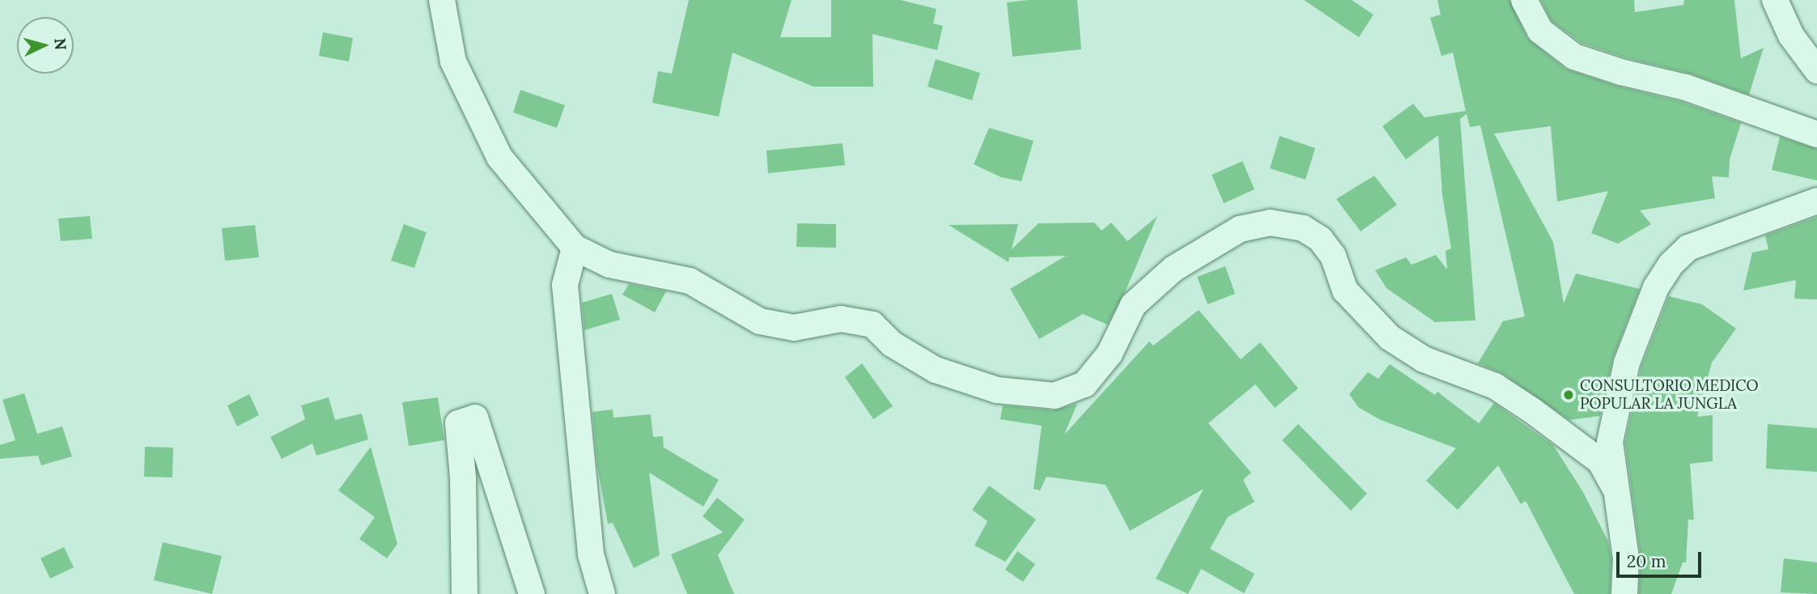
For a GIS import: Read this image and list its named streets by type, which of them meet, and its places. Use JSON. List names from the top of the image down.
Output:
{
  "places": ["CONSULTORIO MEDICO POPULAR LA JUNGLA"],
  "scale_bar": "20 m",
  "north": "right"
}
